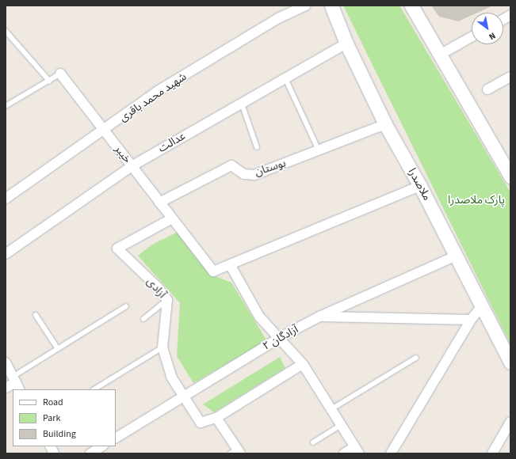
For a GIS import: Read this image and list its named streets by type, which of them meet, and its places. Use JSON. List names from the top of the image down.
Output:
{
  "streets": {
    "street": [
      "شهید محمد باقری",
      "عدالت",
      "خیبر",
      "بوستان",
      "ملاصدرا",
      "آزادی",
      "آزادگان ۲"
    ]
  },
  "crossings": [
    ["شهید محمد باقری", "خیبر"],
    ["عدالت", "خیبر"],
    ["عدالت", "ملاصدرا"],
    ["خیبر", "بوستان"],
    ["خیبر", "آزادی"],
    ["بوستان", "ملاصدرا"],
    ["ملاصدرا", "آزادگان ۲"],
    ["آزادی", "آزادگان ۲"]
  ],
  "parks": ["پارک ملاصدرا"],
  "legend": ["Road", "Park", "Building"],
  "north": "bottom right"
}
